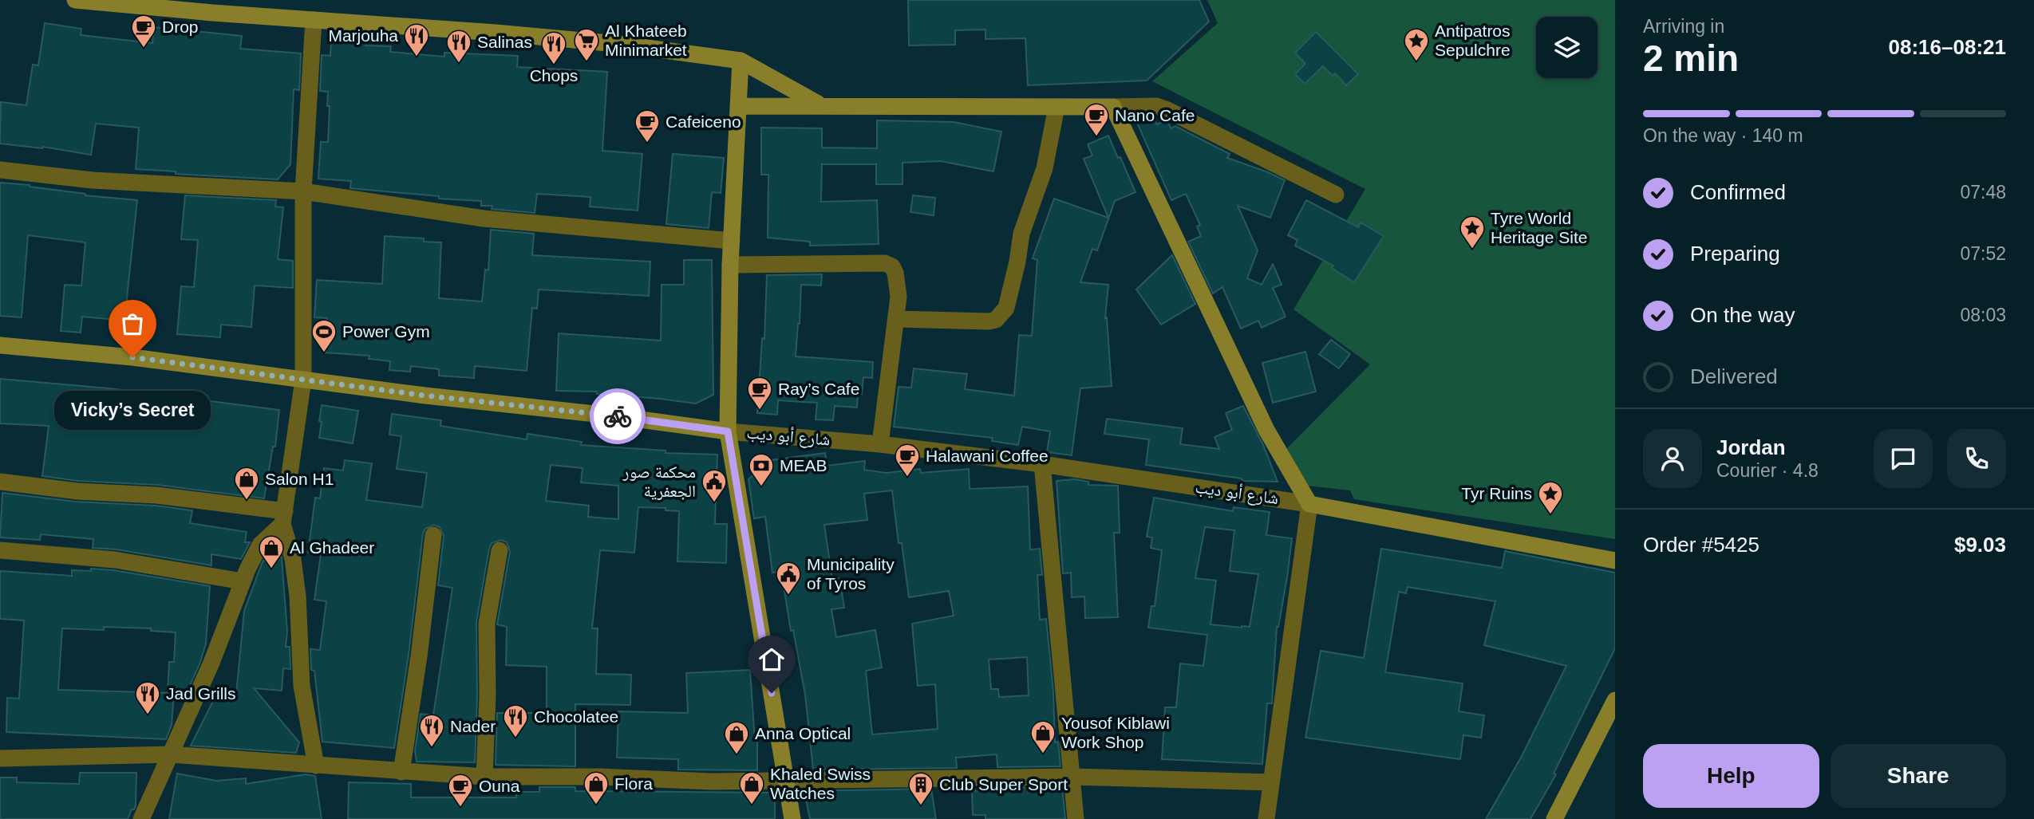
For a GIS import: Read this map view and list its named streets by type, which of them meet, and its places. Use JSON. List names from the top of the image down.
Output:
{
  "streets": {
    "main road": ["شارع أبو ديب"]
  },
  "places": {
    "cafe": [
      "Drop",
      "Nano Cafe",
      "Cafeiceno",
      "Ray’s Cafe",
      "Halawani Coffee",
      "Ouna"
    ],
    "restaurant": [
      "Marjouha",
      "Salinas",
      "Chops",
      "Jad Grills",
      "Chocolatee",
      "Nader"
    ],
    "supermarket": ["Al Khateeb Minimarket"],
    "place": ["Antipatros Sepulchre", "Tyre World Heritage Site", "Tyr Ruins"],
    "sports": ["Power Gym"],
    "other": ["Vicky’s Secret"],
    "bank": ["MEAB"],
    "shop": [
      "Salon H1",
      "Al Ghadeer",
      "Yousof Kiblawi Work Shop",
      "Anna Optical",
      "Flora",
      "Khaled Swiss Watches"
    ],
    "public building": ["محكمة صور الجعفرية", "Municipality of Tyros"],
    "building": ["Club Super Sport"]
  },
  "page": {
    "heading": ["2 min", "Arriving in", "08:16–08:21"],
    "panel": [
      "Jordan",
      "Courier · 4.8",
      "Order #5425",
      "$9.03"
    ],
    "bar": "On the way · 140 m",
    "list": [
      ["Confirmed", "07:48"],
      ["Preparing", "07:52"],
      ["On the way", "08:03"],
      "Delivered"
    ],
    "bubble": "Vicky’s Secret",
    "buttons": ["Help", "Share"]
  }
}
